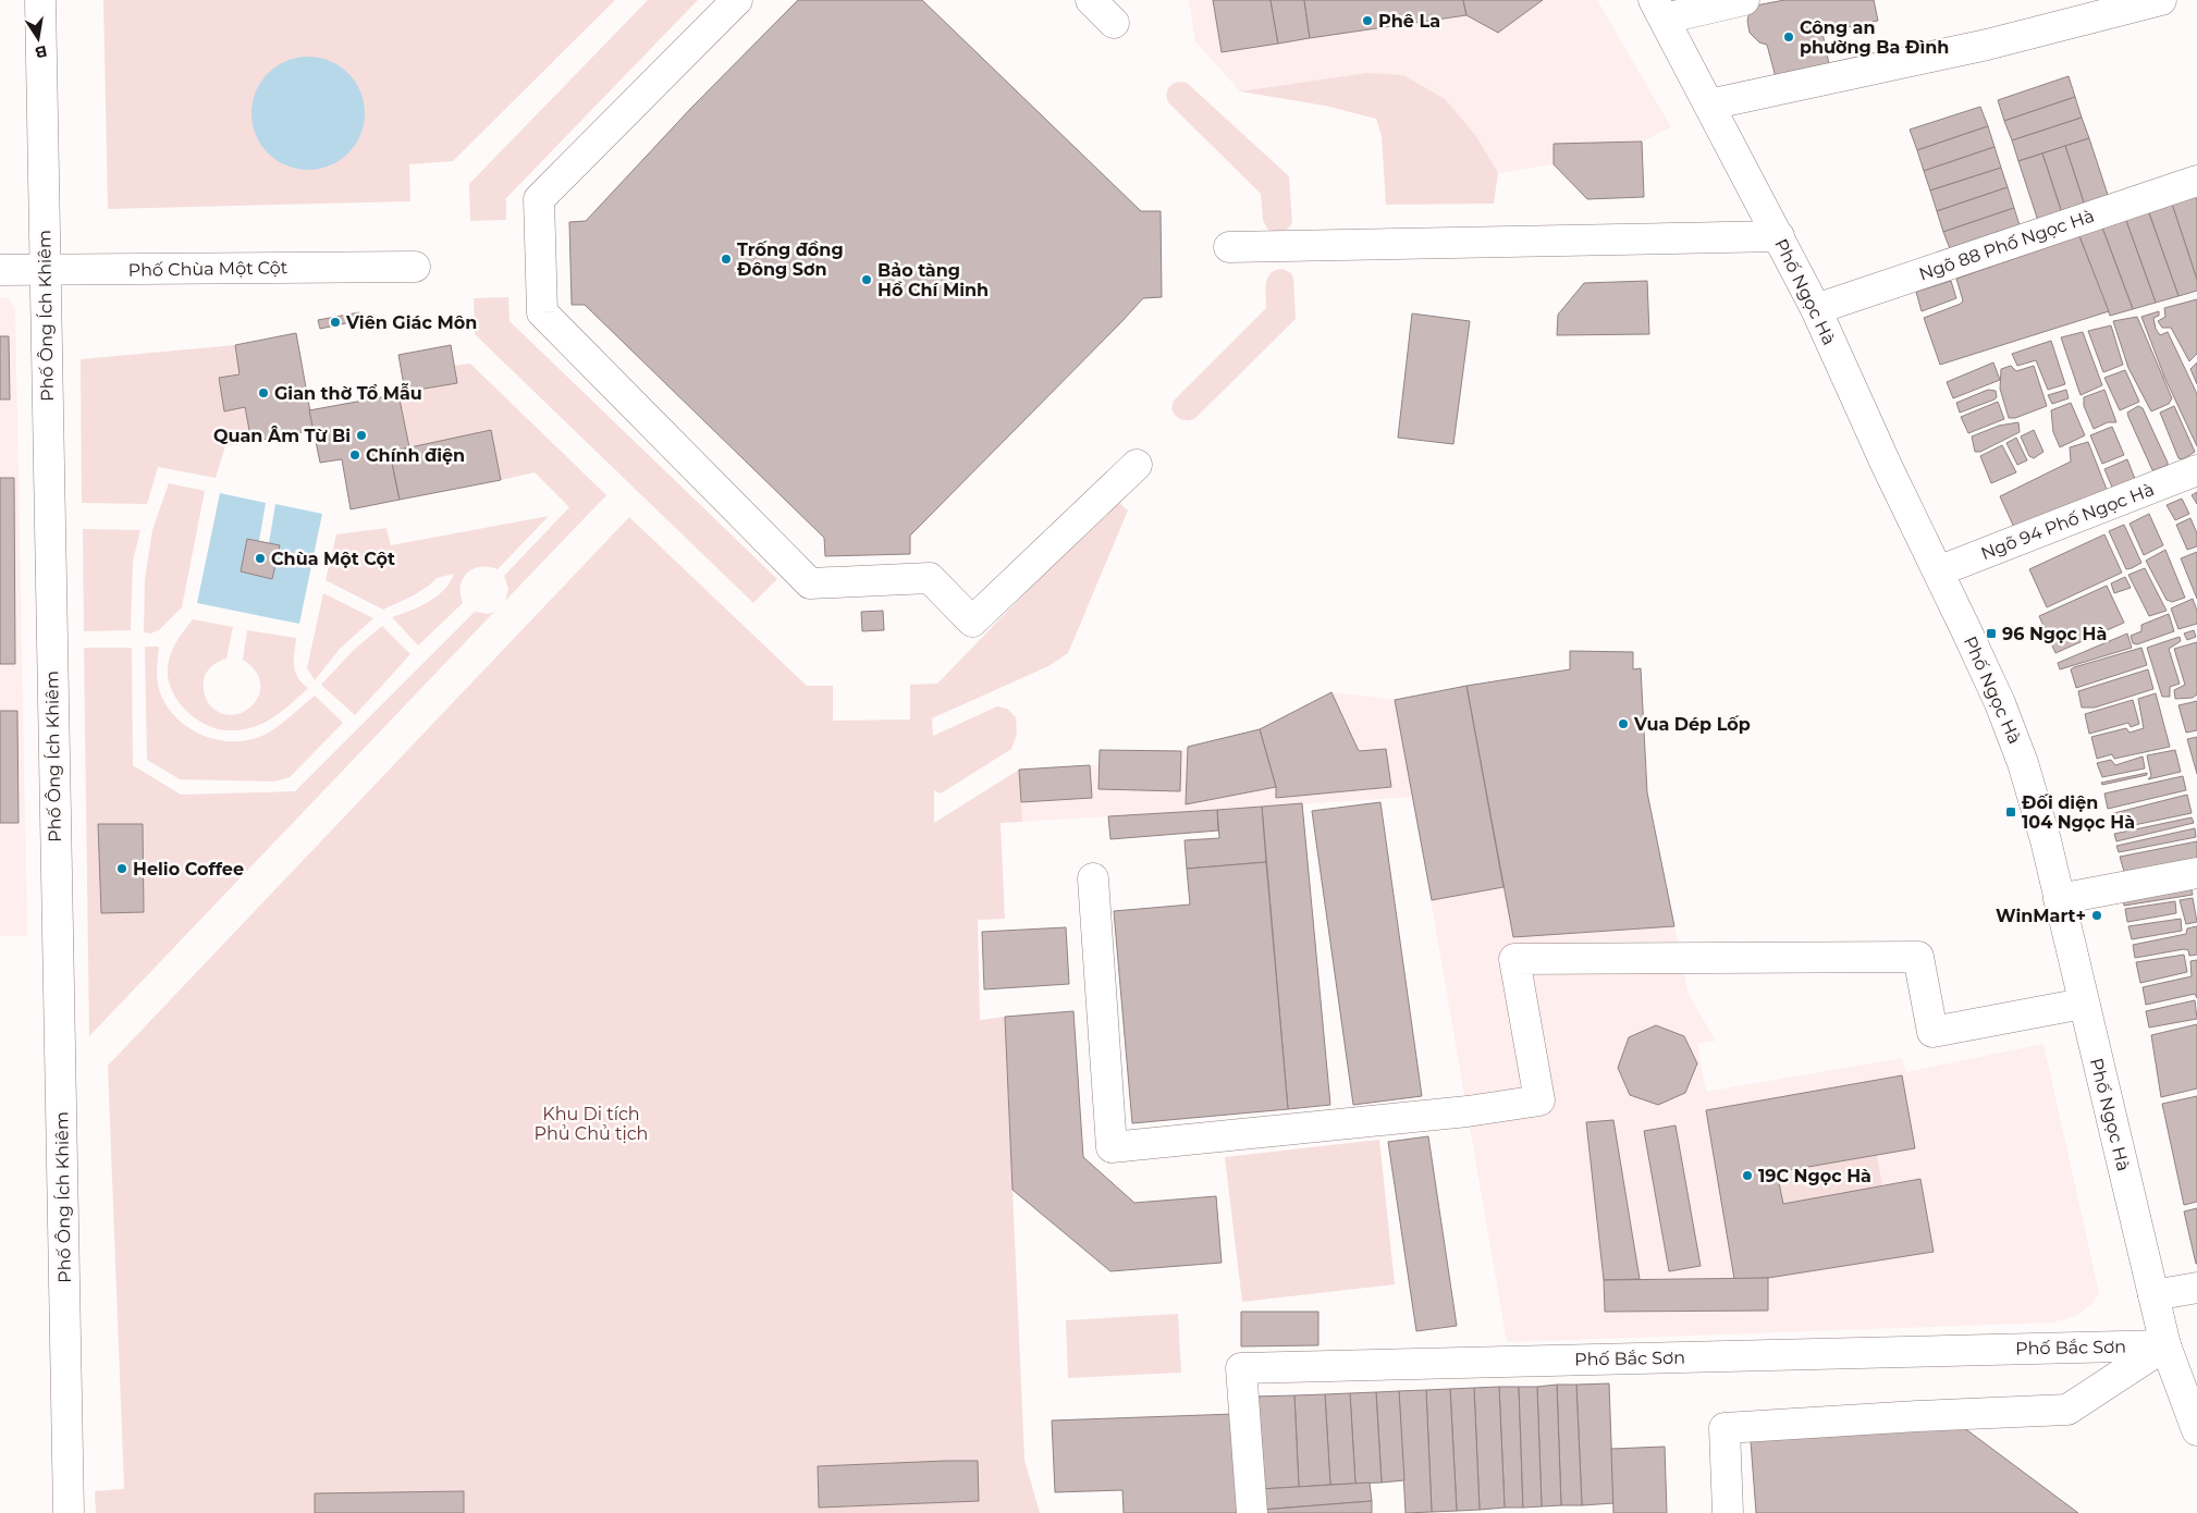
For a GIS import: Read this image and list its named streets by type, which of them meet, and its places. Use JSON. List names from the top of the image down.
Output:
{
  "streets": {
    "street": [
      "Ngõ 88 Phố Ngọc Hà",
      "Phố Chùa Một Cột",
      "Phố Ngọc Hà",
      "Phố Ông Ích Khiêm",
      "Ngõ 94 Phố Ngọc Hà",
      "Phố Bắc Sơn"
    ]
  },
  "crossings": [
    ["Ngõ 88 Phố Ngọc Hà", "Phố Ngọc Hà"],
    ["Phố Chùa Một Cột", "Phố Ông Ích Khiêm"],
    ["Phố Ngọc Hà", "Ngõ 94 Phố Ngọc Hà"],
    ["Phố Ngọc Hà", "Phố Bắc Sơn"]
  ],
  "parks": ["Khu Di tích Phủ Chủ tịch"],
  "places": {
    "other": [
      "Phê La",
      "Công an phường Ba Đình",
      "Trống đồng Đông Sơn",
      "Bảo tàng Hồ Chí Minh",
      "Viên Giác Môn",
      "Gian thờ Tổ Mẫu",
      "Quan Âm Từ Bi",
      "Chính điện",
      "Chùa Một Cột",
      "Vua Dép Lốp",
      "Helio Coffee",
      "WinMart+",
      "19C Ngọc Hà"
    ],
    "transit": ["96 Ngọc Hà", "Đối diện 104 Ngọc Hà"]
  },
  "north": "bottom"
}
